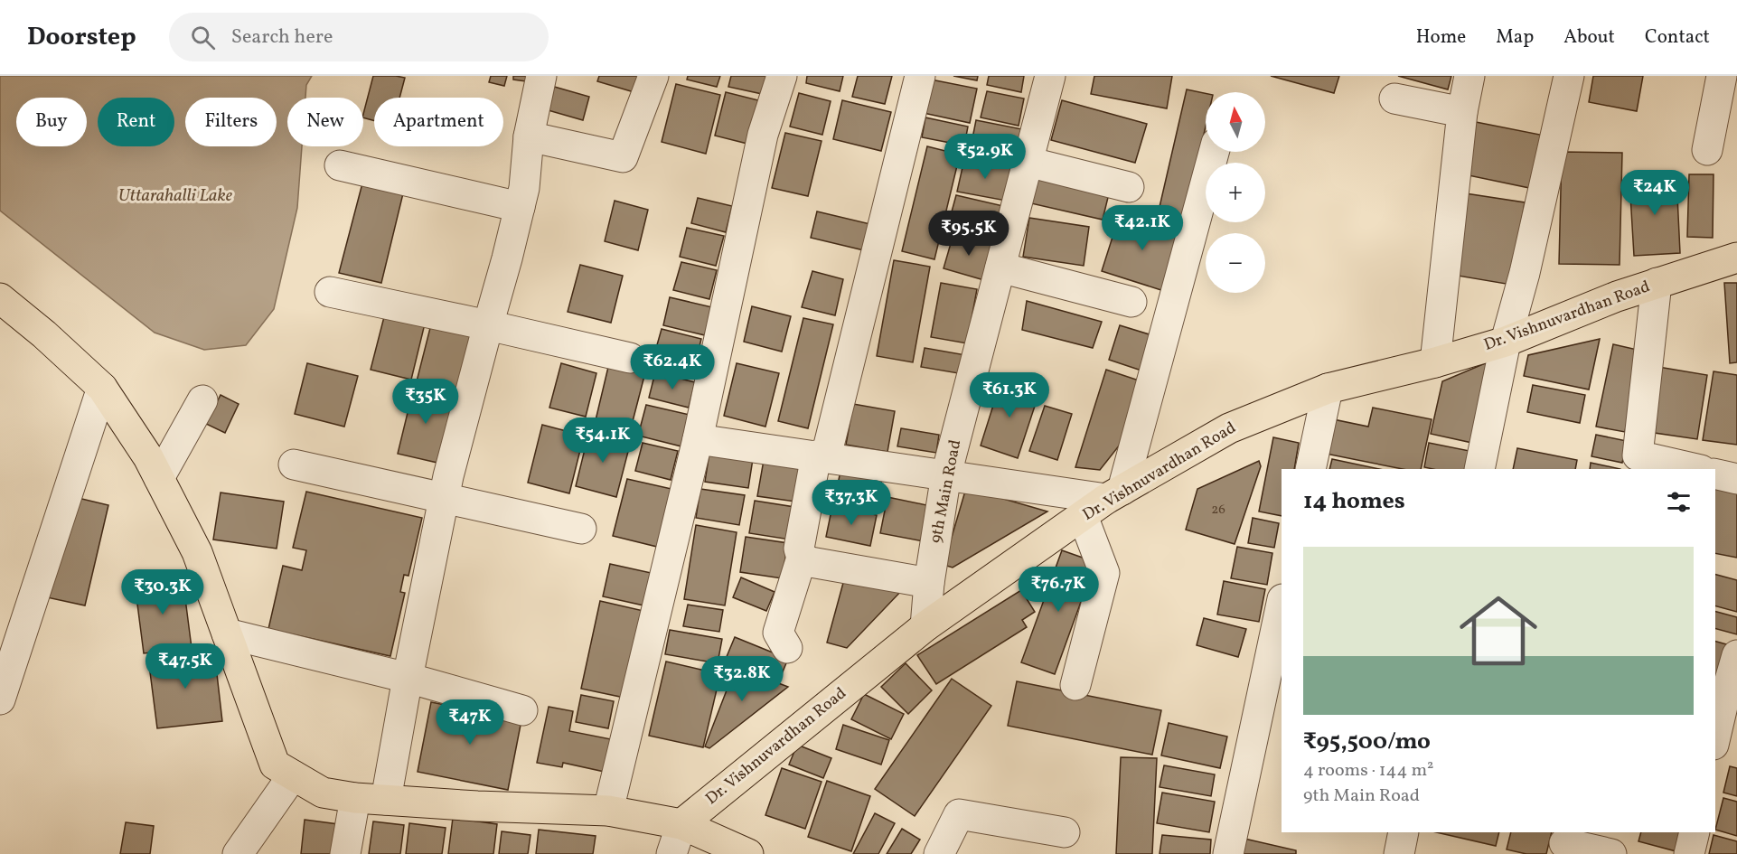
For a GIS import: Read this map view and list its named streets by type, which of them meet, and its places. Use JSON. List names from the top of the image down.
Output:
{
  "streets": {
    "main road": ["Dr. Vishnuvardhan Road"],
    "street": ["9th Main Road"]
  },
  "crossings": [
    ["Dr. Vishnuvardhan Road", "9th Main Road"]
  ],
  "water": ["Uttarahalli Lake"],
  "house_numbers": ["26"],
  "north": "top",
  "page": {
    "header": "Doorstep",
    "search": "Search here",
    "nav": [
      "Home",
      "Map",
      "About",
      "Contact"
    ],
    "map_buttons": ["+", "−"],
    "chip": [
      "Buy",
      "Rent",
      "Filters",
      "New",
      "Apartment"
    ],
    "price": [
      "₹52.9K",
      "₹24K",
      "₹42.1K",
      "₹95.5K",
      "₹62.4K",
      "₹61.3K",
      "₹35K",
      "₹54.1K",
      "₹37.3K",
      "₹76.7K",
      "₹30.3K",
      "₹47.5K",
      "₹32.8K",
      "₹47K"
    ],
    "heading": "14 homes",
    "list": [
      {
        "name": "₹95,500/mo",
        "note": "4 rooms · 144 m² · 9th Main Road"
      }
    ]
  }
}
